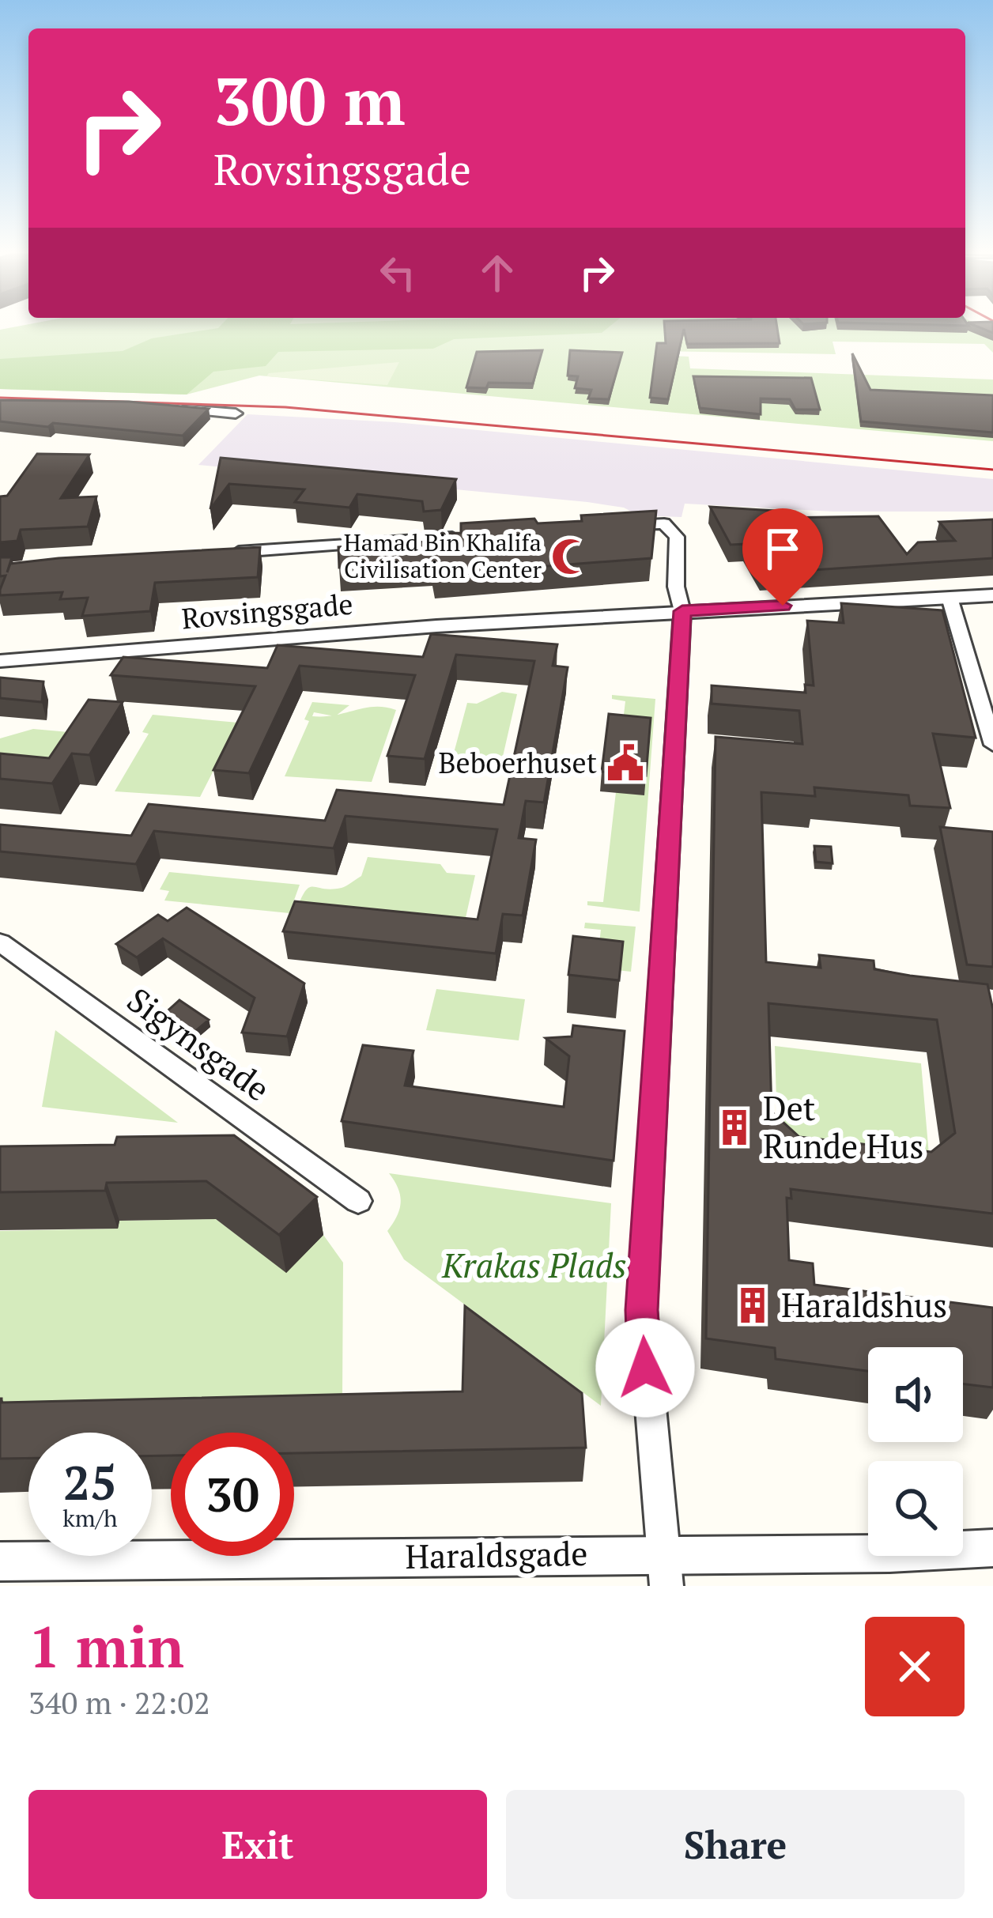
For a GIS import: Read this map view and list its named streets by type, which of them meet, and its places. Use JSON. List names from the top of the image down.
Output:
{
  "streets": {
    "street": ["Rovsingsgade", "Sigynsgade", "Haraldsgade"]
  },
  "parks": ["Krakas Plads"],
  "places": {
    "mosque": ["Hamad Bin Khalifa Civilisation Center"],
    "public building": ["Beboerhuset"],
    "building": ["Det Runde Hus", "Haraldshus"]
  },
  "page": {
    "turn": ["300 m", "Rovsingsgade"],
    "speed": "25 km/h",
    "limit": "30",
    "heading": ["1 min", "340 m · 22:02"],
    "buttons": ["Exit", "Share"]
  }
}
